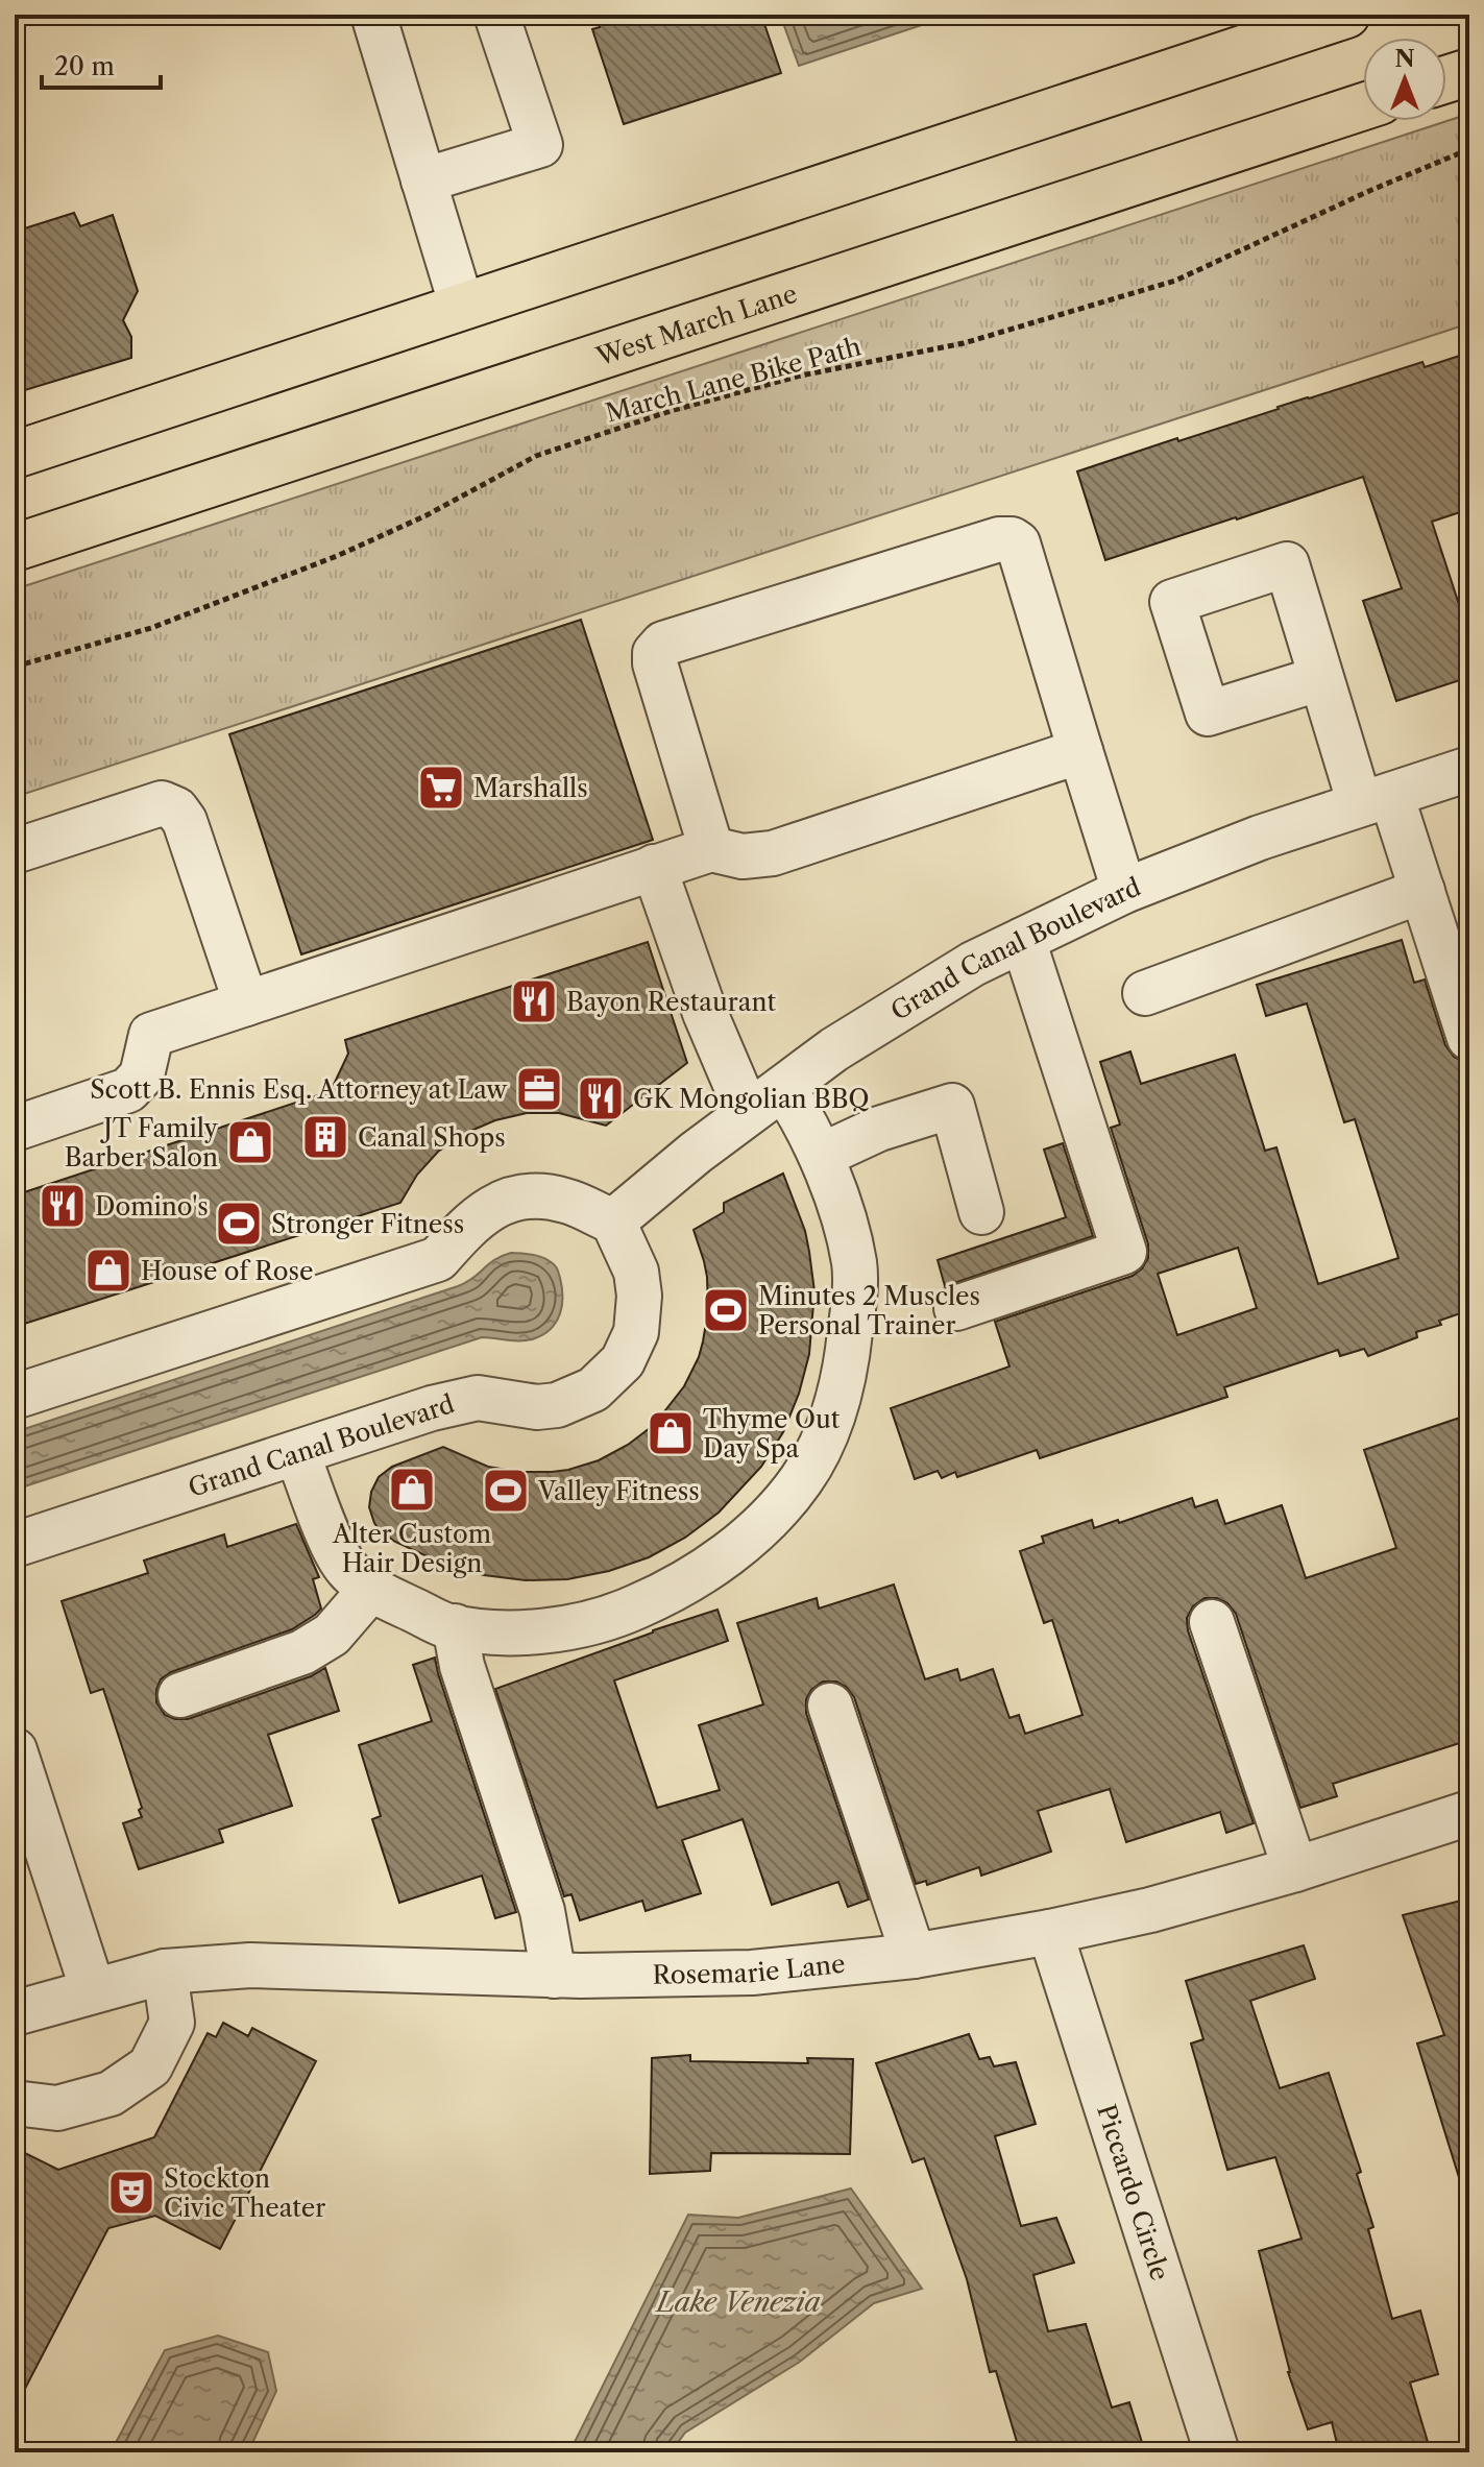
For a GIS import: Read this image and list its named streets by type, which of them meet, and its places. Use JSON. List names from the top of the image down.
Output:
{
  "streets": {
    "main road": ["West March Lane"],
    "street": ["Grand Canal Boulevard", "Rosemarie Lane", "Piccardo Circle"],
    "path": ["March Lane Bike Path"]
  },
  "crossings": [
    ["Rosemarie Lane", "Piccardo Circle"]
  ],
  "water": ["Lake Venezia"],
  "places": {
    "supermarket": ["Marshalls"],
    "restaurant": ["Bayon Restaurant", "GK Mongolian BBQ", "Domino's"],
    "office": ["Scott B. Ennis Esq. Attorney at Law"],
    "building": ["Canal Shops"],
    "shop": [
      "JT Family Barber Salon",
      "House of Rose",
      "Thyme Out Day Spa",
      "Alter Custom Hair Design"
    ],
    "sports": ["Stronger Fitness", "Minutes 2 Muscles Personal Trainer", "Valley Fitness"],
    "theatre": ["Stockton Civic Theater"]
  },
  "scale_bar": "20 m",
  "north": "top"
}
